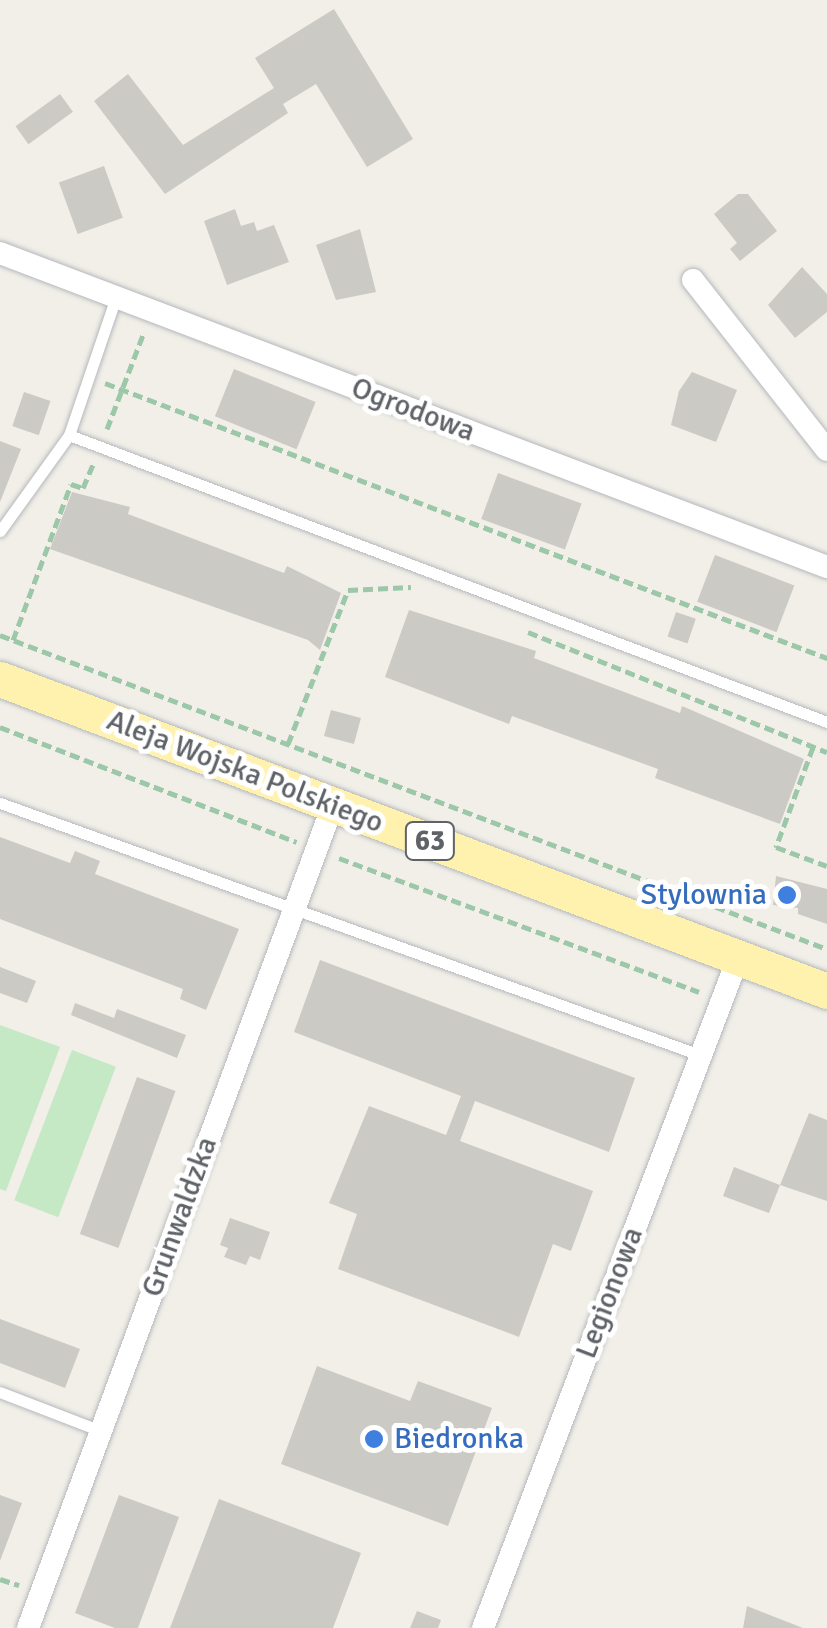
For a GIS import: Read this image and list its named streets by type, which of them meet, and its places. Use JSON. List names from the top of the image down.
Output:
{
  "streets": {
    "main road": ["Aleja Wojska Polskiego", "63"],
    "street": ["Ogrodowa", "Grunwaldzka", "Legionowa"]
  },
  "crossings": [
    ["Aleja Wojska Polskiego", "Grunwaldzka"],
    ["Aleja Wojska Polskiego", "Legionowa"]
  ],
  "places": ["Stylownia", "Biedronka"]
}
